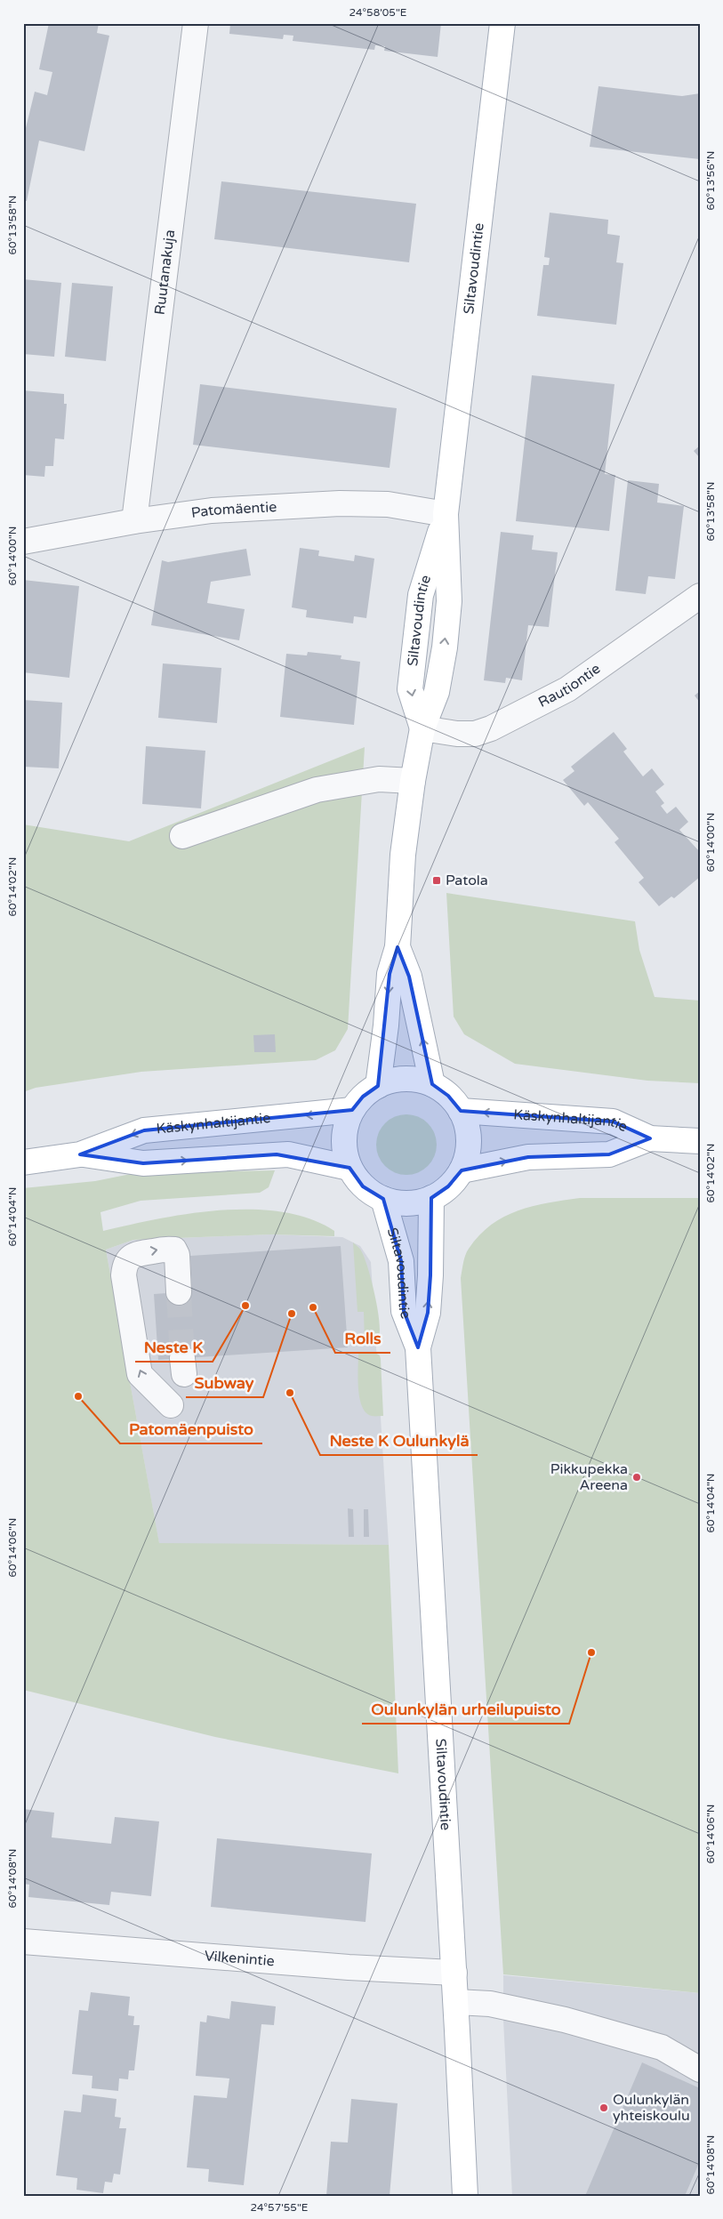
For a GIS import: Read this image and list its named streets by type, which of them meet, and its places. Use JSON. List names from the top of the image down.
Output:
{
  "streets": {
    "main road": ["Siltavoudintie", "Käskynhaltijantie"],
    "street": [
      "Ruutanakuja",
      "Patomäentie",
      "Rautiontie",
      "Vilkenintie"
    ]
  },
  "crossings": [
    ["Siltavoudintie", "Patomäentie"],
    ["Siltavoudintie", "Rautiontie"],
    ["Siltavoudintie", "Käskynhaltijantie"],
    ["Siltavoudintie", "Vilkenintie"],
    ["Ruutanakuja", "Patomäentie"]
  ],
  "places": {
    "transit": ["Patola"],
    "other": [
      "Neste K",
      "Rolls",
      "Subway",
      "Neste K Oulunkylä",
      "Patomäenpuisto",
      "Pikkupekka Areena",
      "Oulunkylän urheilupuisto",
      "Oulunkylän yhteiskoulu"
    ]
  },
  "coordinates": [
    "24°58'05\"E",
    "60°13'56\"N",
    "60°13'58\"N",
    "60°14'00\"N",
    "60°14'02\"N",
    "60°14'04\"N",
    "60°14'06\"N",
    "60°14'08\"N",
    "24°57'55\"E"
  ]
}
